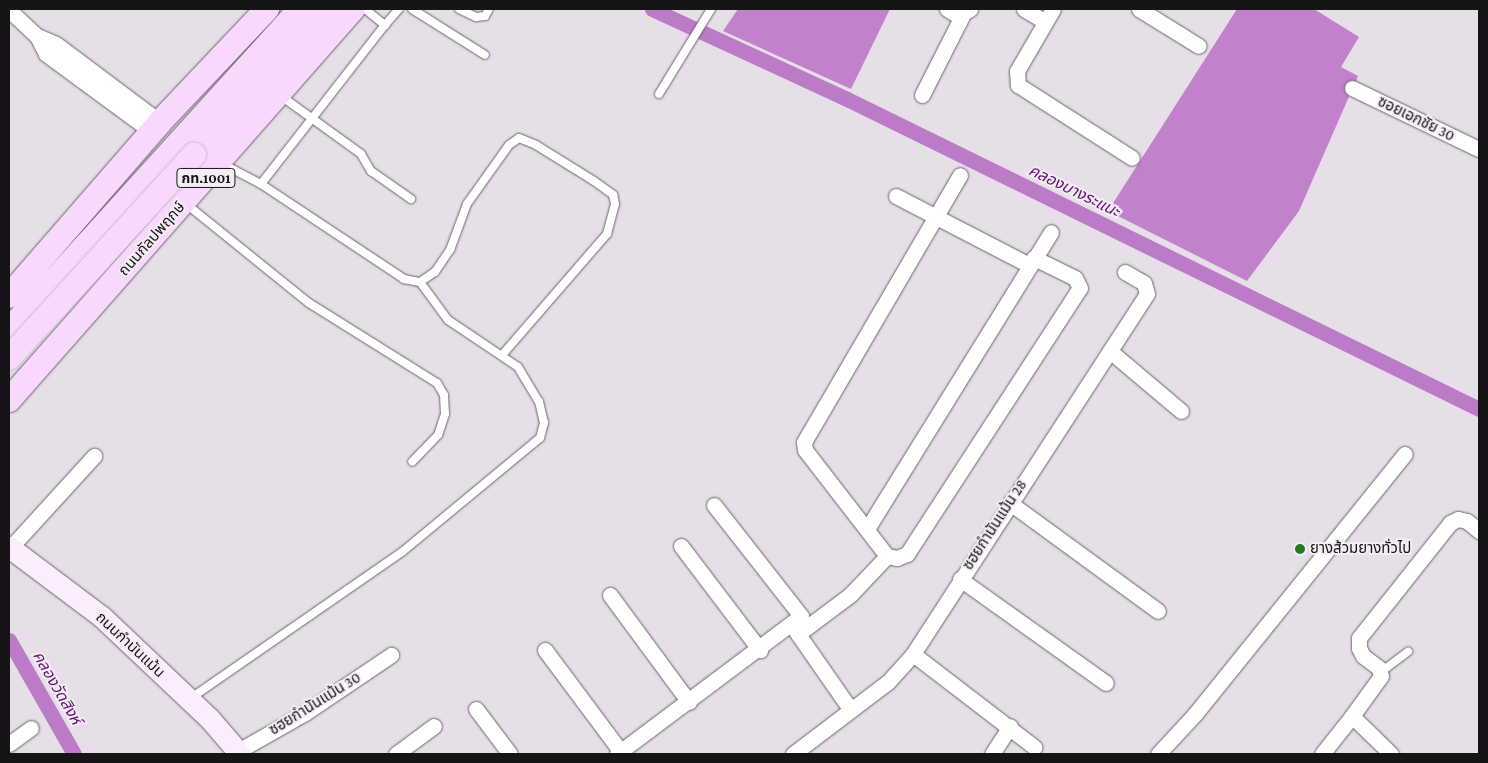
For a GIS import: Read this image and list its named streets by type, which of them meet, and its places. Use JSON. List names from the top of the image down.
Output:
{
  "streets": {
    "main road": ["กท.1001", "ถนนกัลปพฤกษ์"],
    "street": [
      "ซอยเอกชัย 30",
      "ซฮยกำนันแม้น 28",
      "ถนนกำนันแม้น",
      "ซฮยกำนันแม้น 30"
    ]
  },
  "crossings": [
    ["ถนนกำนันแม้น", "ซฮยกำนันแม้น 30"]
  ],
  "water": ["คลองบางระแนะ", "คลองวัดสิงห์"],
  "places": ["ยางส้วมยางทั่วไป"]
}
